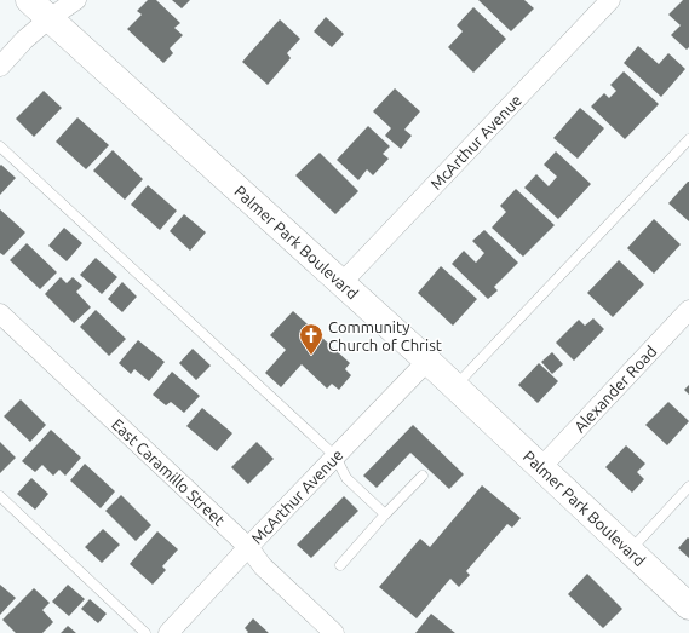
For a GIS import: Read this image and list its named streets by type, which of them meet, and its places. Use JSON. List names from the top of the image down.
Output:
{
  "streets": {
    "main road": ["Palmer Park Boulevard"],
    "street": ["McArthur Avenue", "Alexander Road", "East Caramillo Street"]
  },
  "crossings": [
    ["McArthur Avenue", "Palmer Park Boulevard"],
    ["McArthur Avenue", "East Caramillo Street"],
    ["Palmer Park Boulevard", "Alexander Road"]
  ],
  "places": {
    "church": ["Community Church of Christ"]
  }
}
